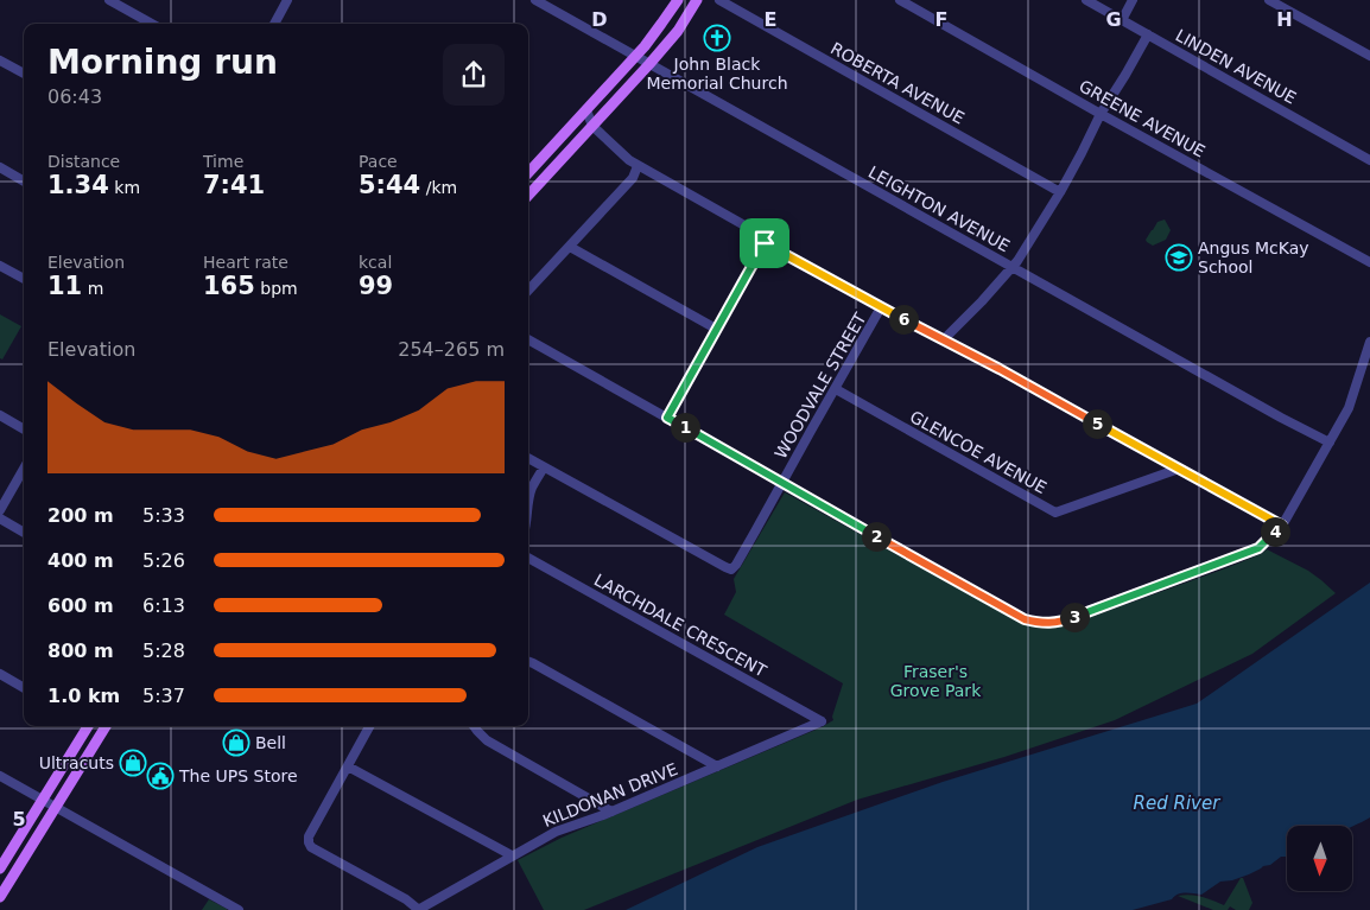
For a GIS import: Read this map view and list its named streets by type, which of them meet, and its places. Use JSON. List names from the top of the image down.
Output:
{
  "streets": {
    "street": [
      "LINDEN AVENUE",
      "ROBERTA AVENUE",
      "GREENE AVENUE",
      "LEIGHTON AVENUE",
      "WOODVALE STREET",
      "GLENCOE AVENUE",
      "LARCHDALE CRESCENT",
      "KILDONAN DRIVE"
    ]
  },
  "crossings": [
    ["WOODVALE STREET", "GLENCOE AVENUE"],
    ["LARCHDALE CRESCENT", "KILDONAN DRIVE"]
  ],
  "water": ["Red River"],
  "parks": ["Fraser's Grove Park"],
  "places": {
    "church": ["John Black Memorial Church"],
    "school or university": ["Angus McKay School"],
    "shop": ["Bell", "Ultracuts"],
    "public building": ["The UPS Store"]
  },
  "north": "bottom",
  "page": {
    "heading": ["Morning run", "06:43"],
    "stats": [
      ["Distance", "1.34 km"],
      ["Time", "7:41"],
      ["Pace", "5:44 /km"],
      ["Elevation", "11 m"],
      ["Heart rate", "165 bpm"],
      ["kcal", "99"]
    ],
    "pins": [
      "6",
      "5",
      "1",
      "4",
      "2",
      "3"
    ],
    "chart": ["Elevation", "254–265 m"],
    "list": [
      {
        "name": "200 m",
        "note": "5:33"
      },
      {
        "name": "400 m",
        "note": "5:26"
      },
      {
        "name": "600 m",
        "note": "6:13"
      },
      {
        "name": "800 m",
        "note": "5:28"
      },
      {
        "name": "1.0 km",
        "note": "5:37"
      }
    ]
  },
  "grid": {
    "columns": [
      "D",
      "E",
      "F",
      "G",
      "H"
    ],
    "rows": ["5"]
  }
}
